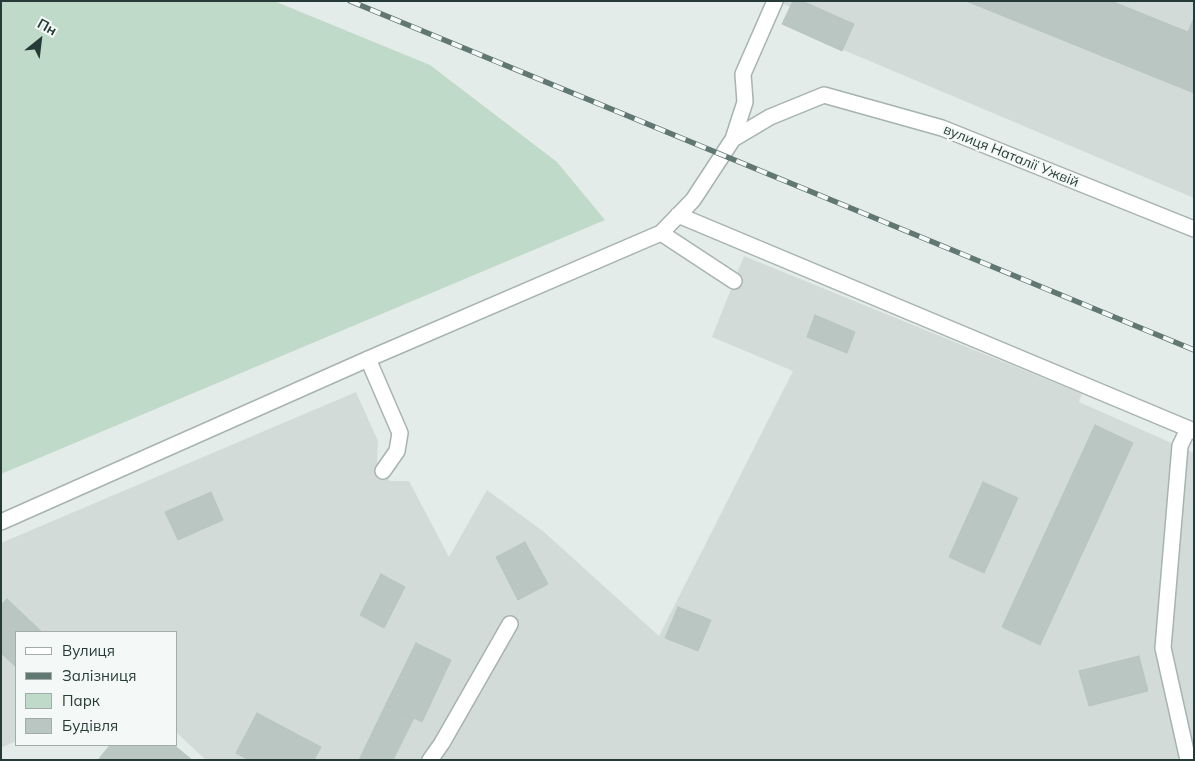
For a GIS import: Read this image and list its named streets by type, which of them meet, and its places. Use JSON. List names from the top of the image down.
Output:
{
  "streets": {
    "street": ["вулиця Наталії Ужвій"]
  },
  "legend": [
    "Вулиця",
    "Залізниця",
    "Парк",
    "Будівля"
  ],
  "north": "top right"
}
